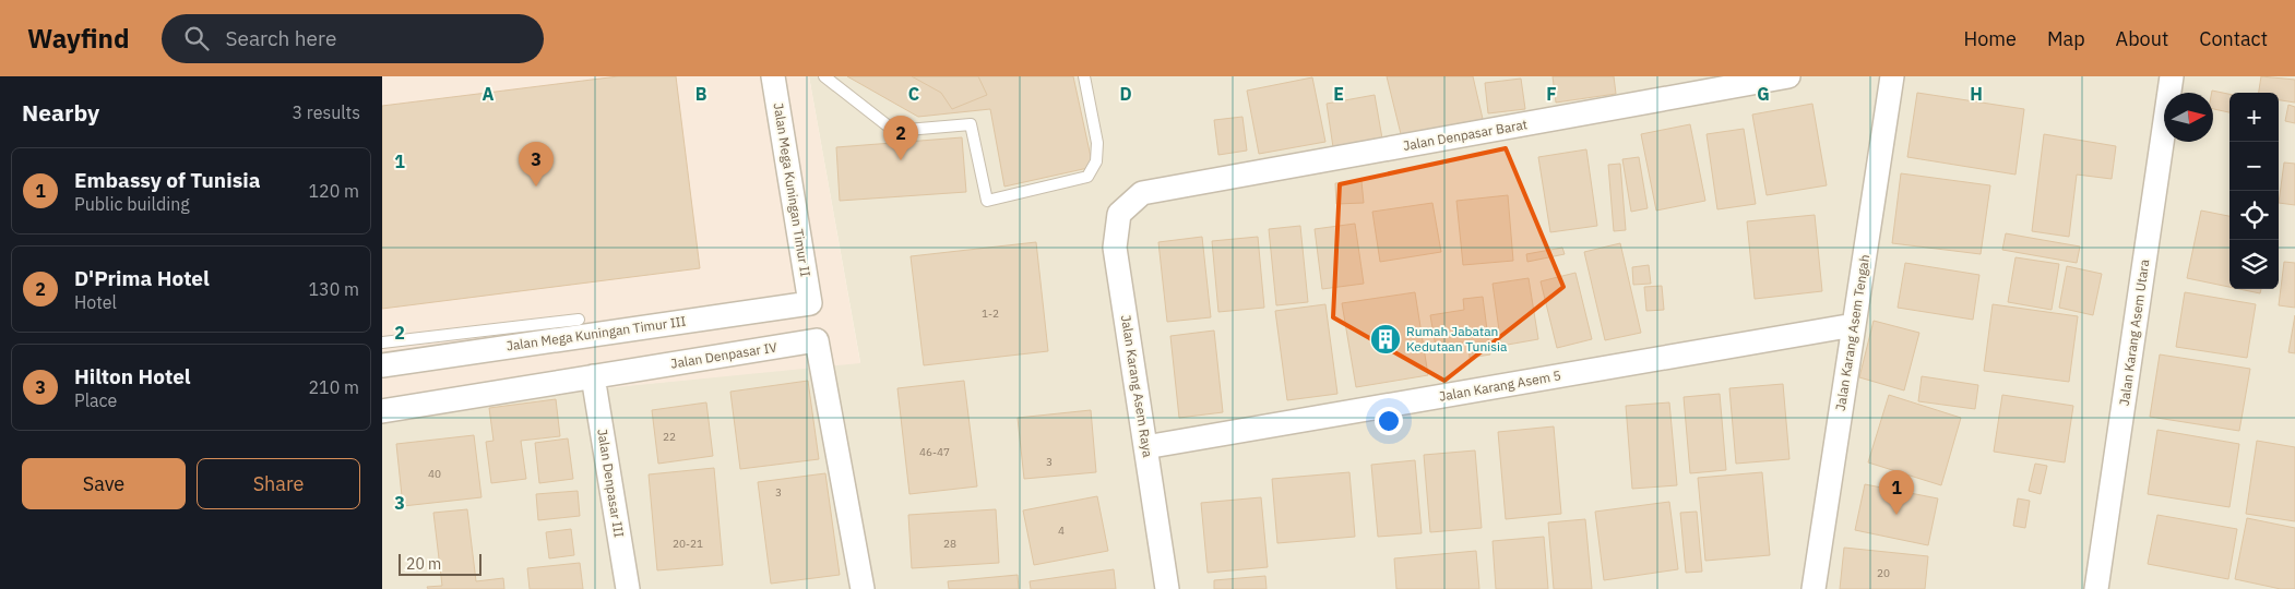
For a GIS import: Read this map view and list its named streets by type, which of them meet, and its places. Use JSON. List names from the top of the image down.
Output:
{
  "streets": {
    "street": [
      "Jalan Denpasar Barat",
      "Jalan Mega Kuningan Timur II",
      "Jalan Karang Asem Tengah",
      "Jalan Karang Asem Utara",
      "Jalan Mega Kuningan Timur III",
      "Jalan Denpasar IV",
      "Jalan Karang Asem Raya",
      "Jalan Karang Asem 5",
      "Jalan Denpasar III"
    ]
  },
  "crossings": [
    ["Jalan Denpasar Barat", "Jalan Karang Asem Raya"],
    ["Jalan Mega Kuningan Timur II", "Jalan Mega Kuningan Timur III"],
    ["Jalan Karang Asem Tengah", "Jalan Karang Asem 5"],
    ["Jalan Denpasar IV", "Jalan Denpasar III"],
    ["Jalan Karang Asem Raya", "Jalan Karang Asem 5"]
  ],
  "places": {
    "building": ["Rumah Jabatan Kedutaan Tunisia"]
  },
  "house_numbers": [
    "1-2",
    "22",
    "46-47",
    "3",
    "40",
    "3",
    "4",
    "20-21",
    "28",
    "20"
  ],
  "scale_bar": "20 m",
  "north": "right",
  "page": {
    "header": "Wayfind",
    "search": "Search here",
    "nav": [
      "Home",
      "Map",
      "About",
      "Contact"
    ],
    "heading": ["Nearby", "3 results"],
    "map_buttons": ["+", "−"],
    "pins": ["2", "3", "1"],
    "list": [
      {
        "mark": "1",
        "name": "Embassy of Tunisia",
        "note": "Public building",
        "value": "120 m"
      },
      {
        "mark": "2",
        "name": "D'Prima Hotel",
        "note": "Hotel",
        "value": "130 m"
      },
      {
        "mark": "3",
        "name": "Hilton Hotel",
        "note": "Place",
        "value": "210 m"
      }
    ],
    "buttons": ["Save", "Share"],
    "scale": "20 m"
  },
  "grid": {
    "columns": [
      "A",
      "B",
      "C",
      "D",
      "E",
      "F",
      "G",
      "H"
    ],
    "rows": ["1", "2", "3"]
  }
}
